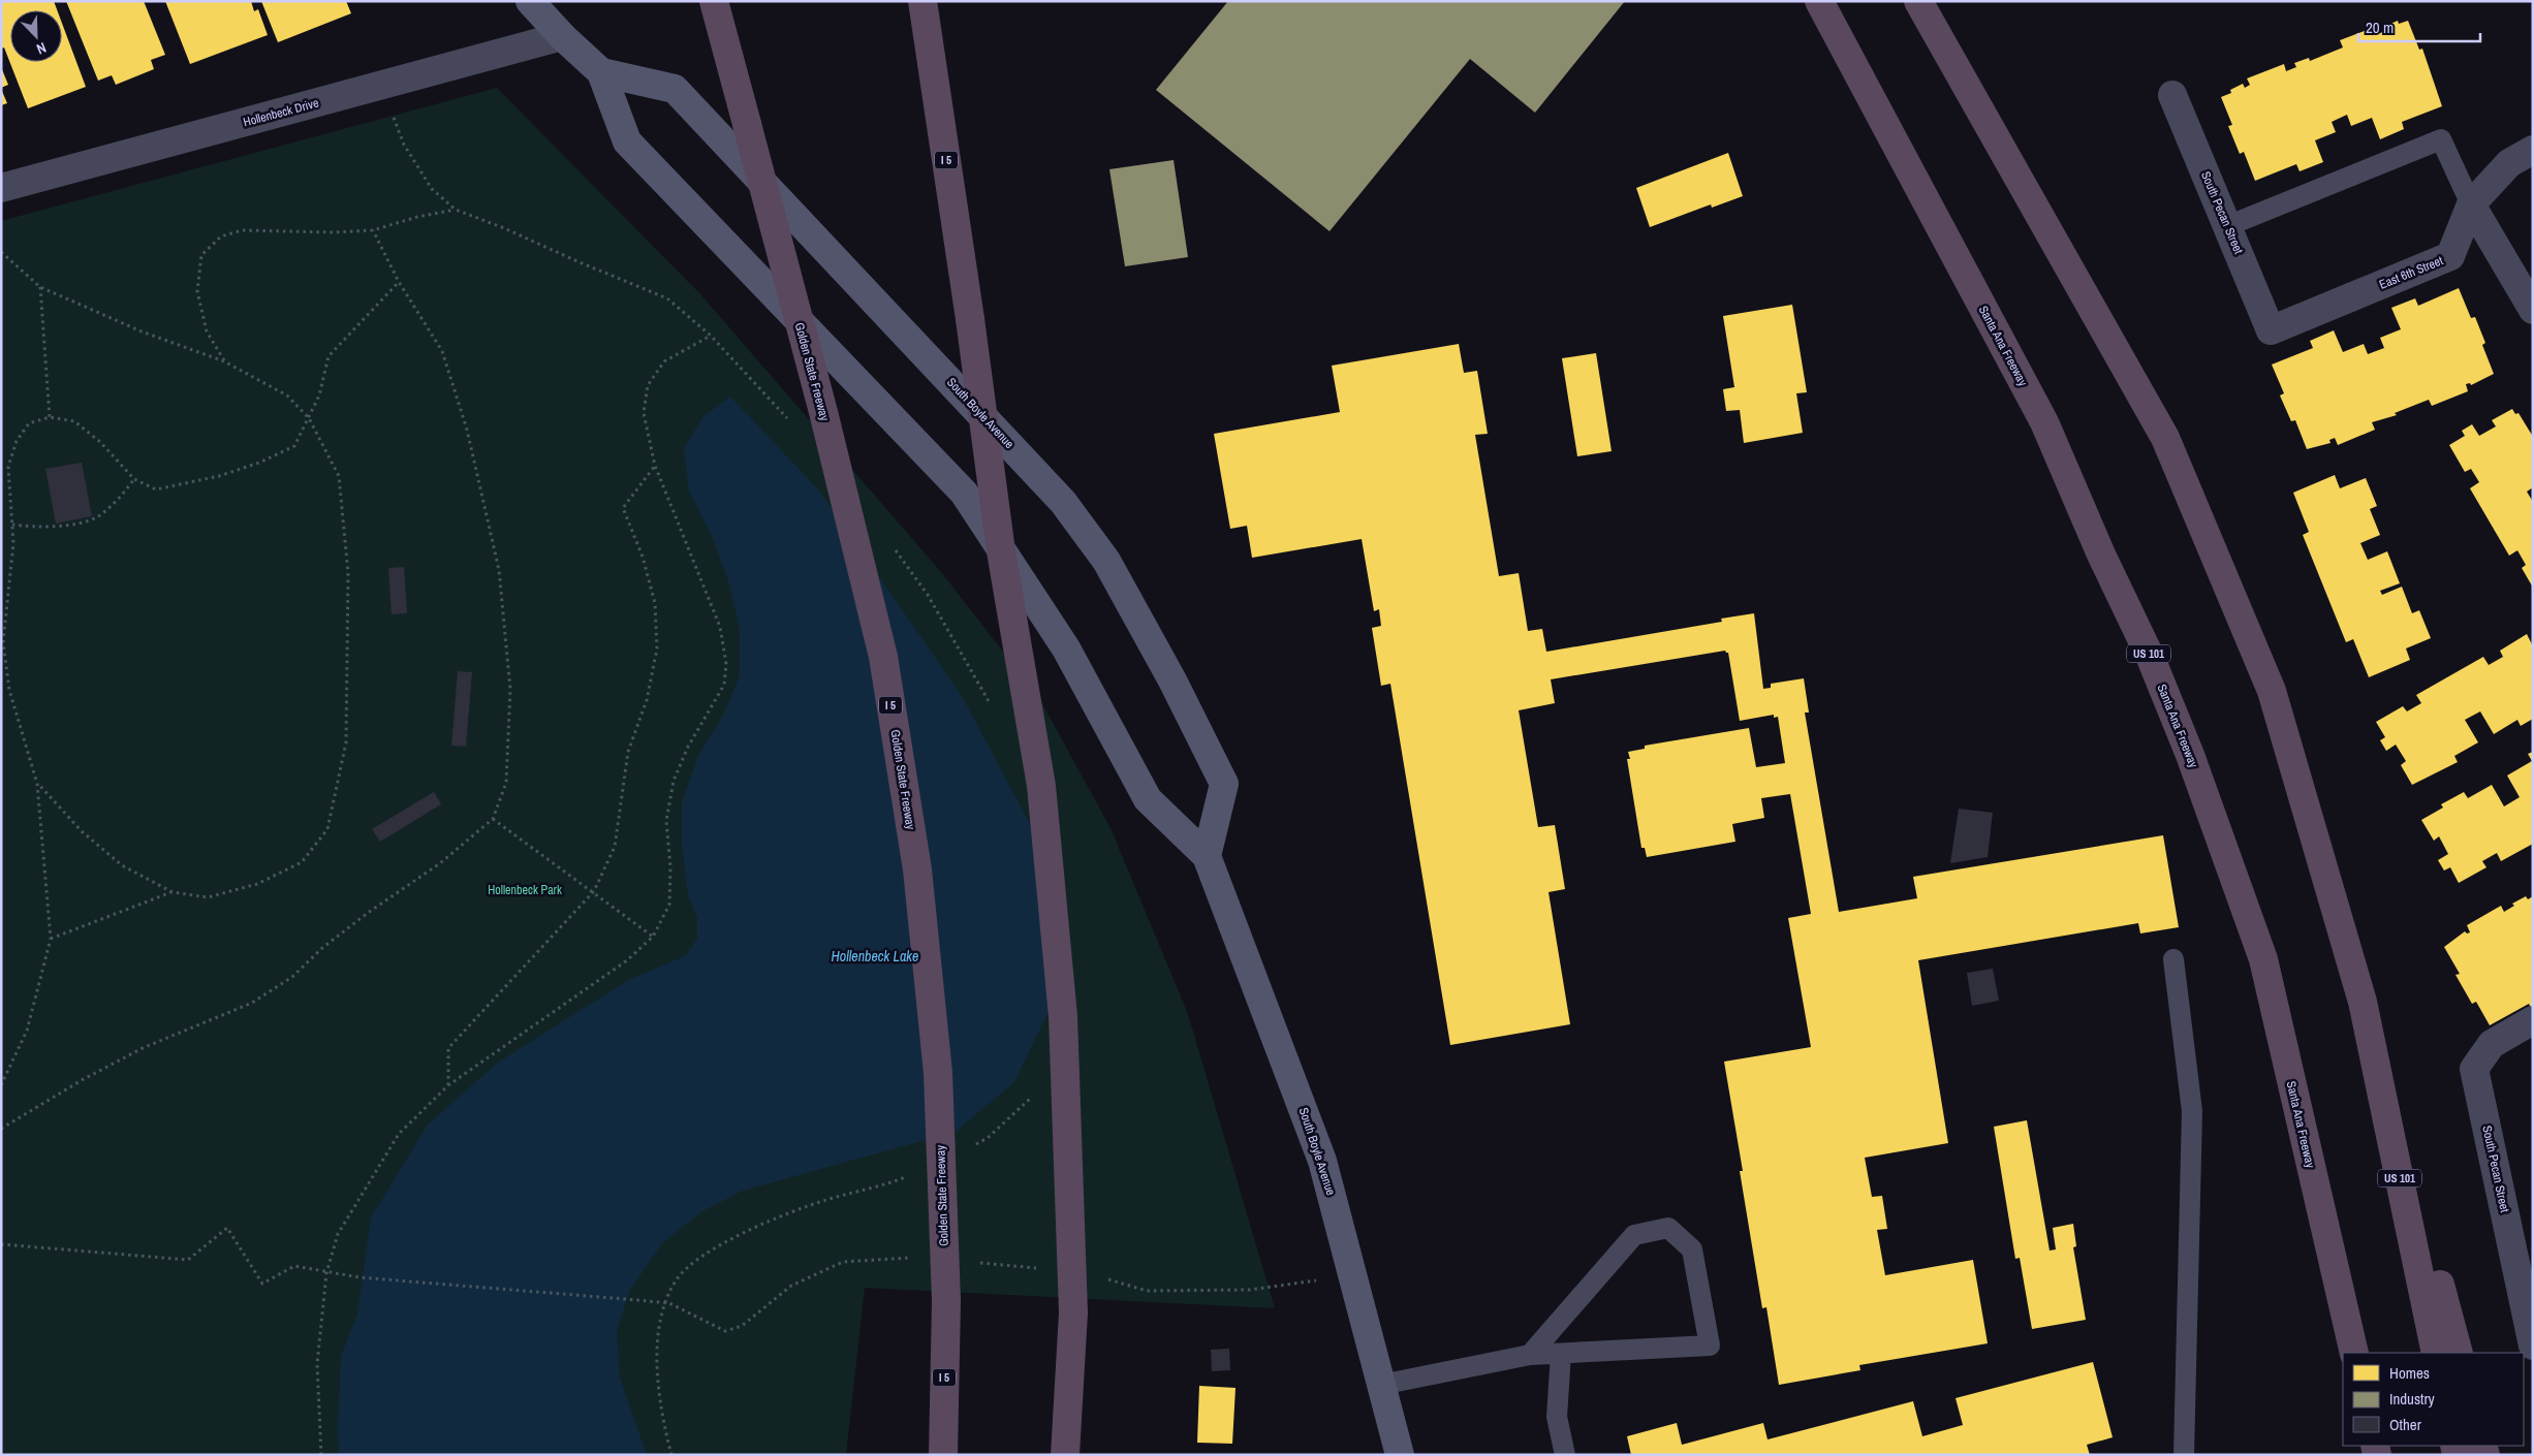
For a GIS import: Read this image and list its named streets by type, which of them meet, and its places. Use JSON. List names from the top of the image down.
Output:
{
  "streets": {
    "highway": [
      "I 5",
      "Santa Ana Freeway",
      "Golden State Freeway",
      "US 101"
    ],
    "main road": ["South Boyle Avenue"],
    "street": ["Hollenbeck Drive", "South Pecan Street", "East 6th Street"]
  },
  "crossings": [
    ["Hollenbeck Drive", "South Boyle Avenue"],
    ["South Pecan Street", "East 6th Street"]
  ],
  "water": ["Hollenbeck Lake"],
  "parks": ["Hollenbeck Park"],
  "legend": ["Homes", "Industry", "Other"],
  "scale_bar": "20 m",
  "north": "bottom right"
}
